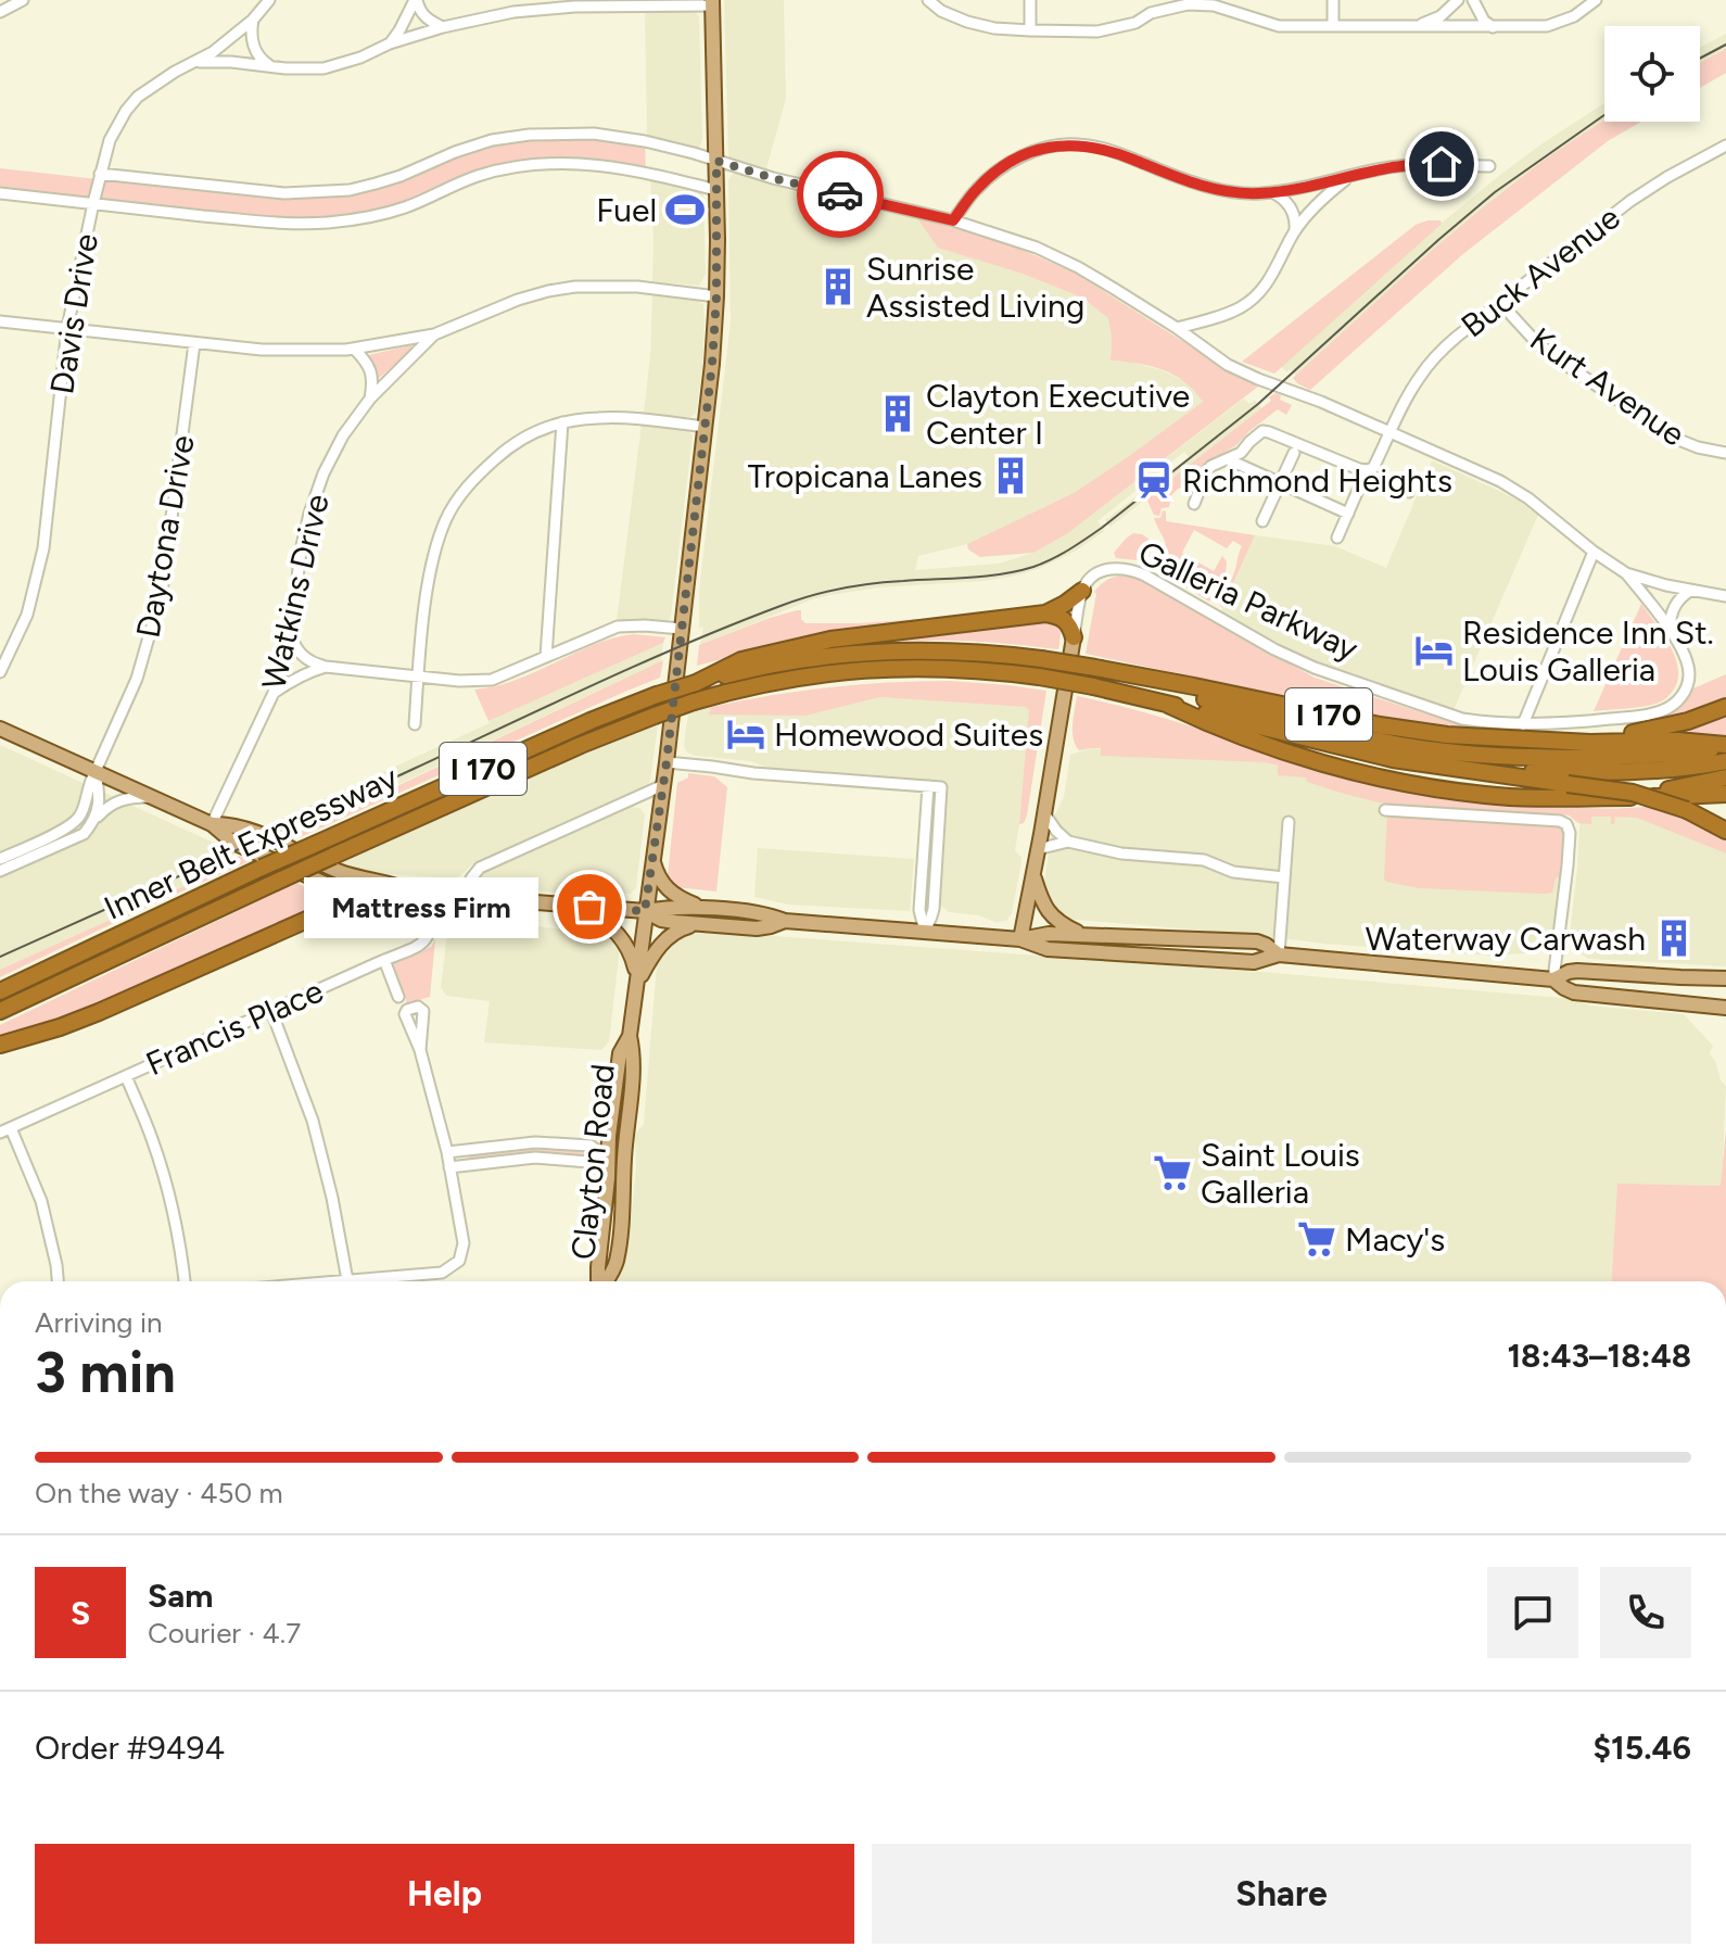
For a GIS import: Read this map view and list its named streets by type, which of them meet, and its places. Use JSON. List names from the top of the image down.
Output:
{
  "streets": {
    "highway": ["I 170", "Inner Belt Expressway"],
    "main road": ["Clayton Road"],
    "street": [
      "Buck Avenue",
      "Davis Drive",
      "Kurt Avenue",
      "Daytona Drive",
      "Watkins Drive",
      "Galleria Parkway",
      "Francis Place"
    ]
  },
  "crossings": [
    ["Buck Avenue", "Kurt Avenue"]
  ],
  "places": {
    "sports": ["Fuel"],
    "building": [
      "Sunrise Assisted Living",
      "Clayton Executive Center I",
      "Tropicana Lanes",
      "Waterway Carwash"
    ],
    "station": ["Richmond Heights"],
    "hotel": ["Residence Inn St. Louis Galleria", "Homewood Suites"],
    "other": ["Mattress Firm"],
    "supermarket": ["Saint Louis Galleria", "Macy's"]
  },
  "page": {
    "bubble": "Mattress Firm",
    "heading": ["3 min", "Arriving in", "18:43–18:48"],
    "panel": [
      "Sam",
      "Courier · 4.7",
      "Order #9494",
      "$15.46"
    ],
    "bar": "On the way · 450 m",
    "round": "S",
    "buttons": ["Help", "Share"]
  }
}
